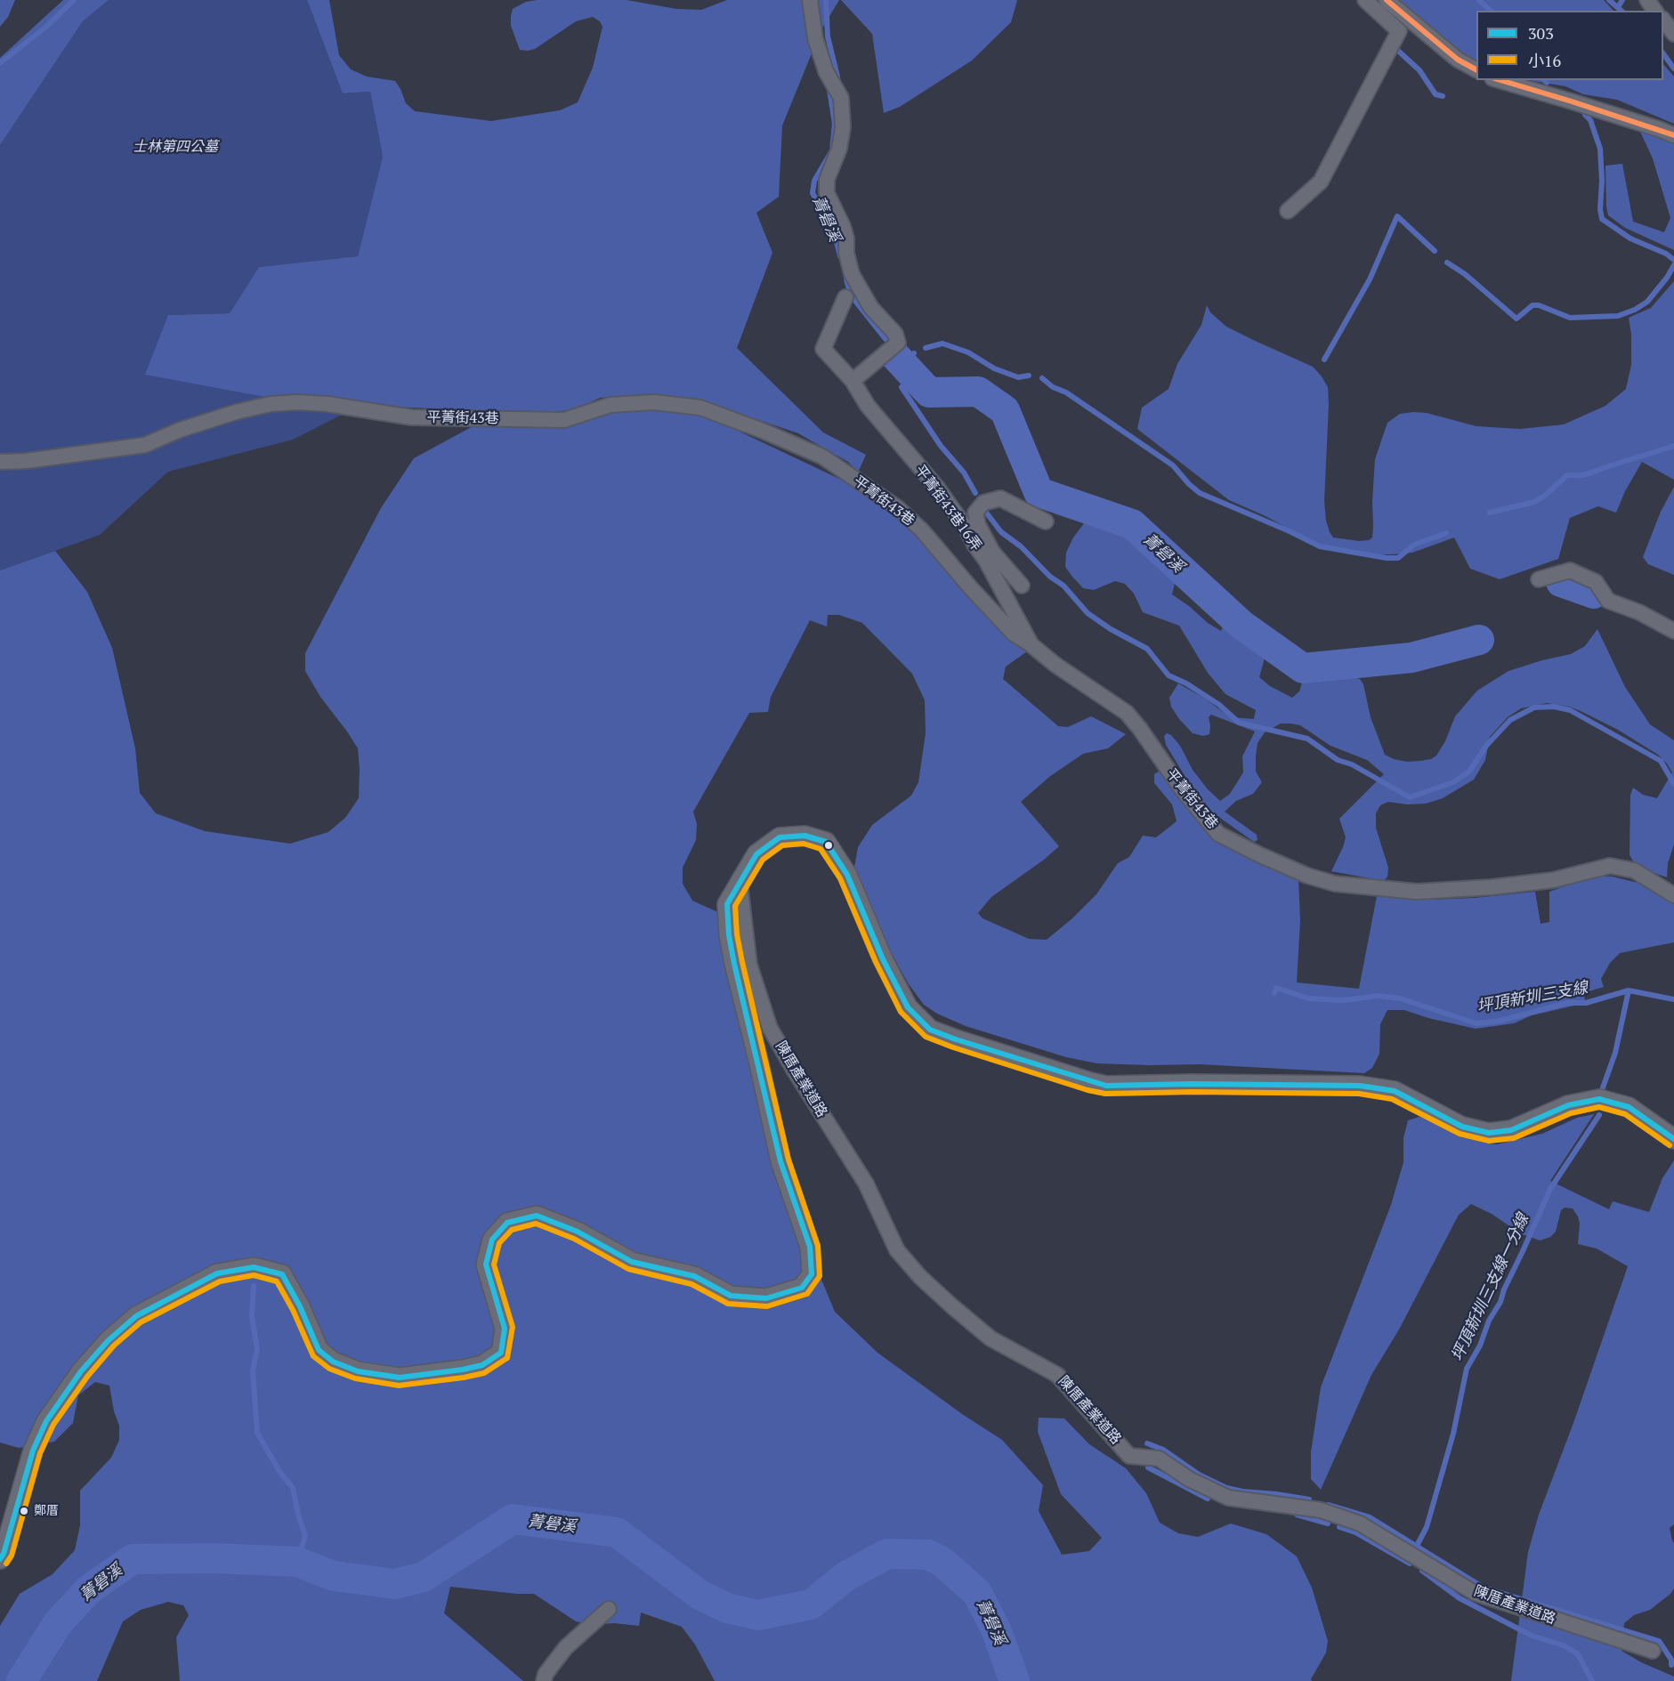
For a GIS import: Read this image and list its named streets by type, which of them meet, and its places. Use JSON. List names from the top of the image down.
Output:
{
  "streets": {
    "street": ["平菁街43巷", "平菁街43巷16弄", "陳厝產業道路"]
  },
  "crossings": [
    ["平菁街43巷", "平菁街43巷16弄"]
  ],
  "water": ["菁礐溪", "坪頂新圳三支線", "坪頂新圳三支線一分線"],
  "parks": ["士林第四公墓"],
  "places": ["鄭厝"],
  "lines": ["transit line 303", "transit line 小16"],
  "legend": ["303", "小16"]
}
